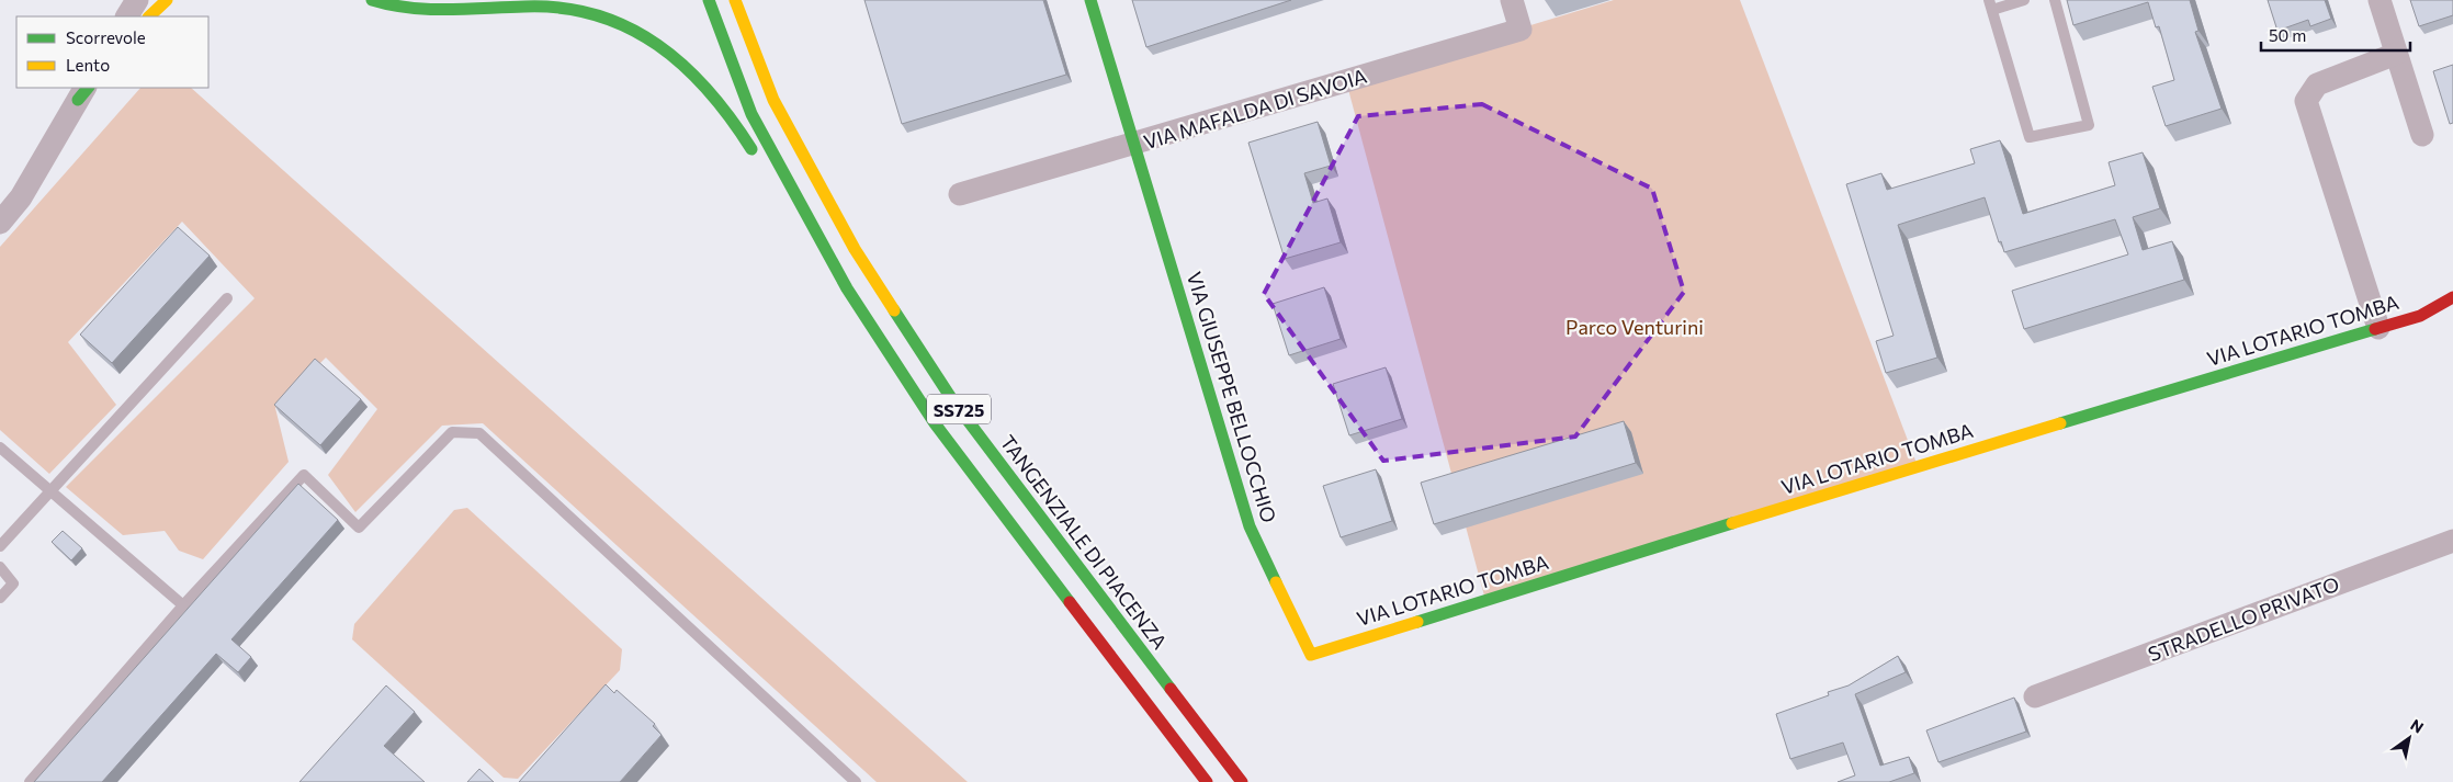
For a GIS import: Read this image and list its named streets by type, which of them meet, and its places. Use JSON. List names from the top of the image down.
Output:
{
  "streets": {
    "main road": [
      "VIA LOTARIO TOMBA",
      "VIA GIUSEPPE BELLOCCHIO",
      "SS725",
      "TANGENZIALE DI PIACENZA"
    ],
    "street": ["VIA MAFALDA DI SAVOIA", "STRADELLO PRIVATO"]
  },
  "crossings": [
    ["VIA MAFALDA DI SAVOIA", "VIA GIUSEPPE BELLOCCHIO"],
    ["VIA LOTARIO TOMBA", "VIA GIUSEPPE BELLOCCHIO"]
  ],
  "parks": ["Parco Venturini"],
  "legend": ["Scorrevole", "Lento"],
  "scale_bar": "50 m",
  "north": "top right"
}
